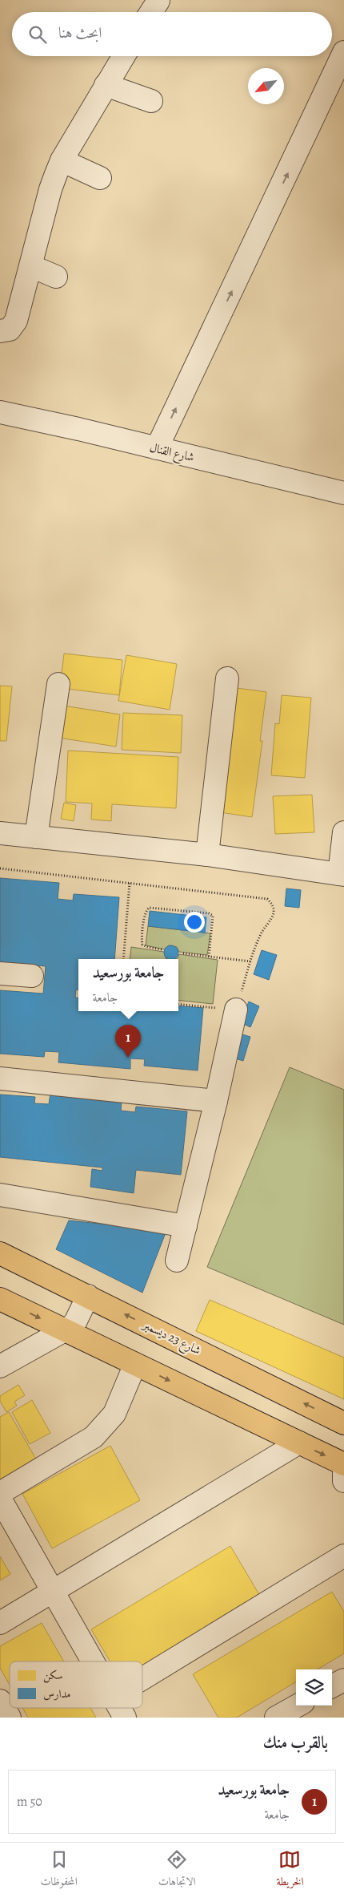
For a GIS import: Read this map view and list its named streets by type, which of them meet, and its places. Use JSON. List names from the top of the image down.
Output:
{
  "streets": {
    "main road": ["شارع 23 ديسمبر"],
    "street": ["شارع القنال"]
  },
  "legend": ["سكن", "مدارس"],
  "north": "bottom left",
  "page": {
    "search": "ابحث هنا",
    "popup": ["جامعة بورسعيد", "جامعة"],
    "pins": "1",
    "heading": "بالقرب منك",
    "list": [
      {
        "mark": "1",
        "name": "جامعة بورسعيد",
        "note": "جامعة",
        "value": "50 m"
      }
    ],
    "nav": ["الخريطة", "الاتجاهات", "المحفوظات"]
  }
}
